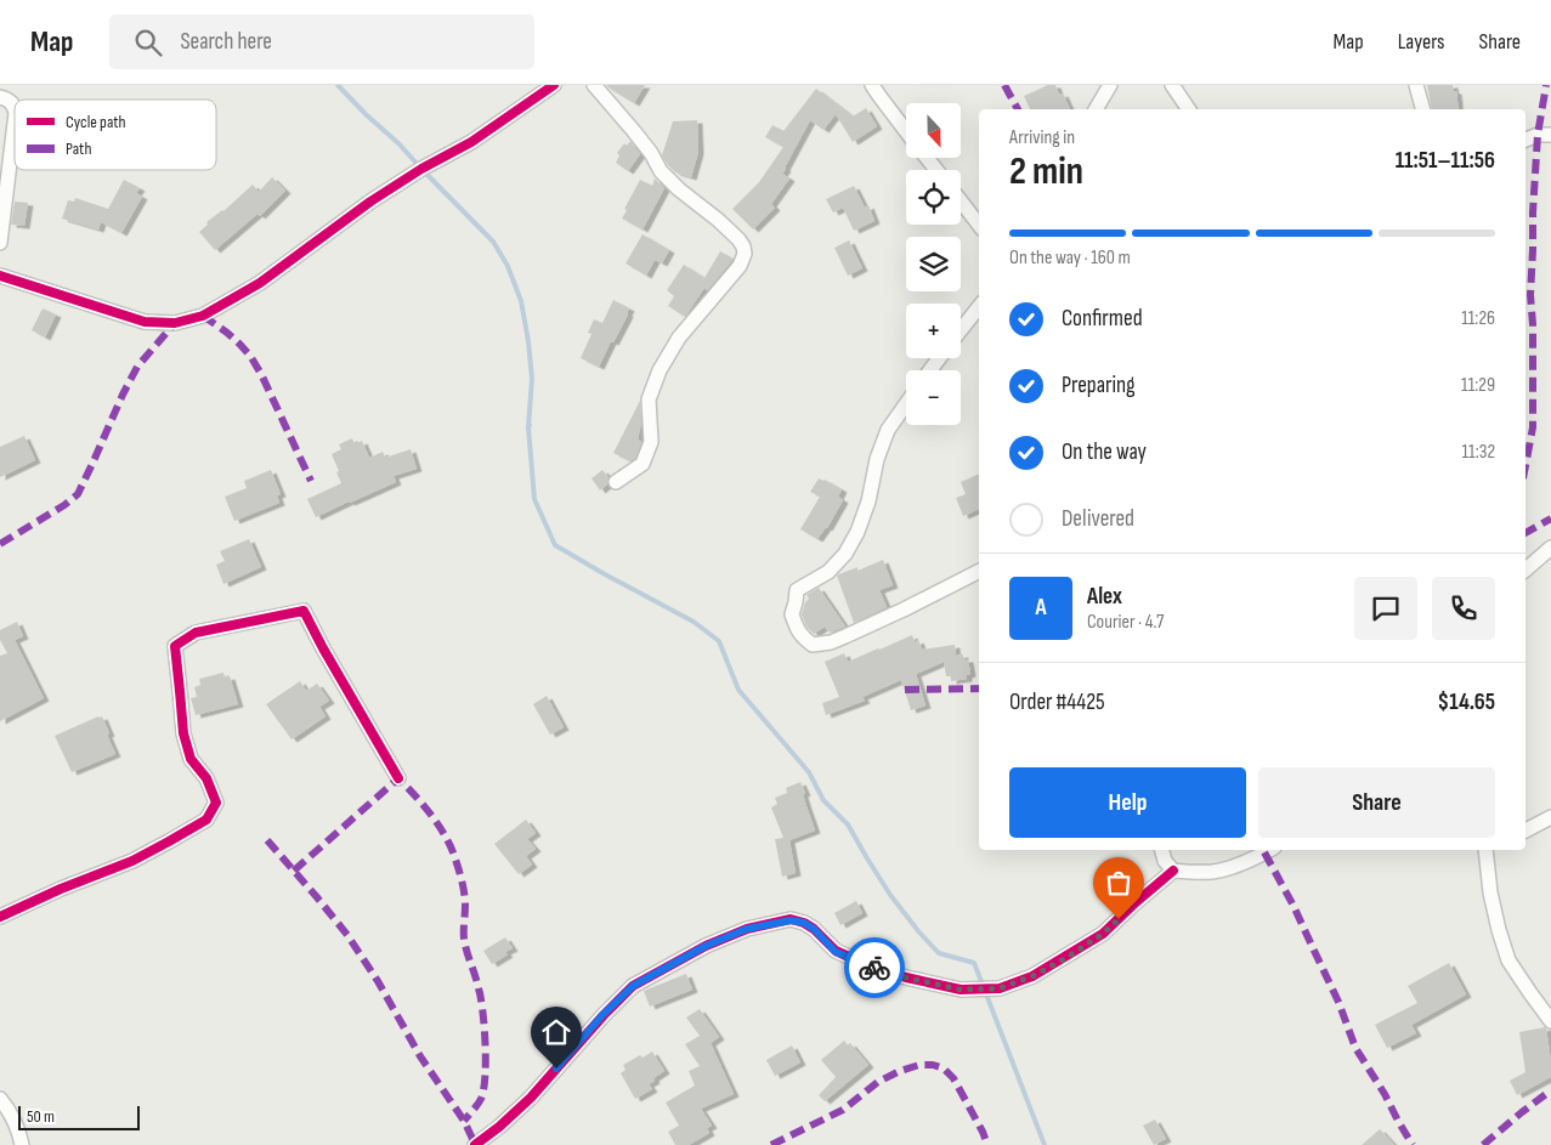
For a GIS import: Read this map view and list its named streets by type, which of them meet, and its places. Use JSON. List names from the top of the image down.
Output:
{
  "legend": ["Cycle path", "Path"],
  "scale_bar": "50 m",
  "north": "bottom",
  "page": {
    "header": "Map",
    "search": "Search here",
    "nav": ["Map", "Layers", "Share"],
    "map_buttons": ["+", "−"],
    "heading": ["2 min", "Arriving in", "11:51–11:56"],
    "panel": [
      "Alex",
      "Courier · 4.7",
      "Order #4425",
      "$14.65"
    ],
    "bar": "On the way · 160 m",
    "list": [
      ["Confirmed", "11:26"],
      ["Preparing", "11:29"],
      ["On the way", "11:32"],
      "Delivered"
    ],
    "round": "A",
    "buttons": ["Help", "Share"],
    "scale": "50 m"
  }
}
